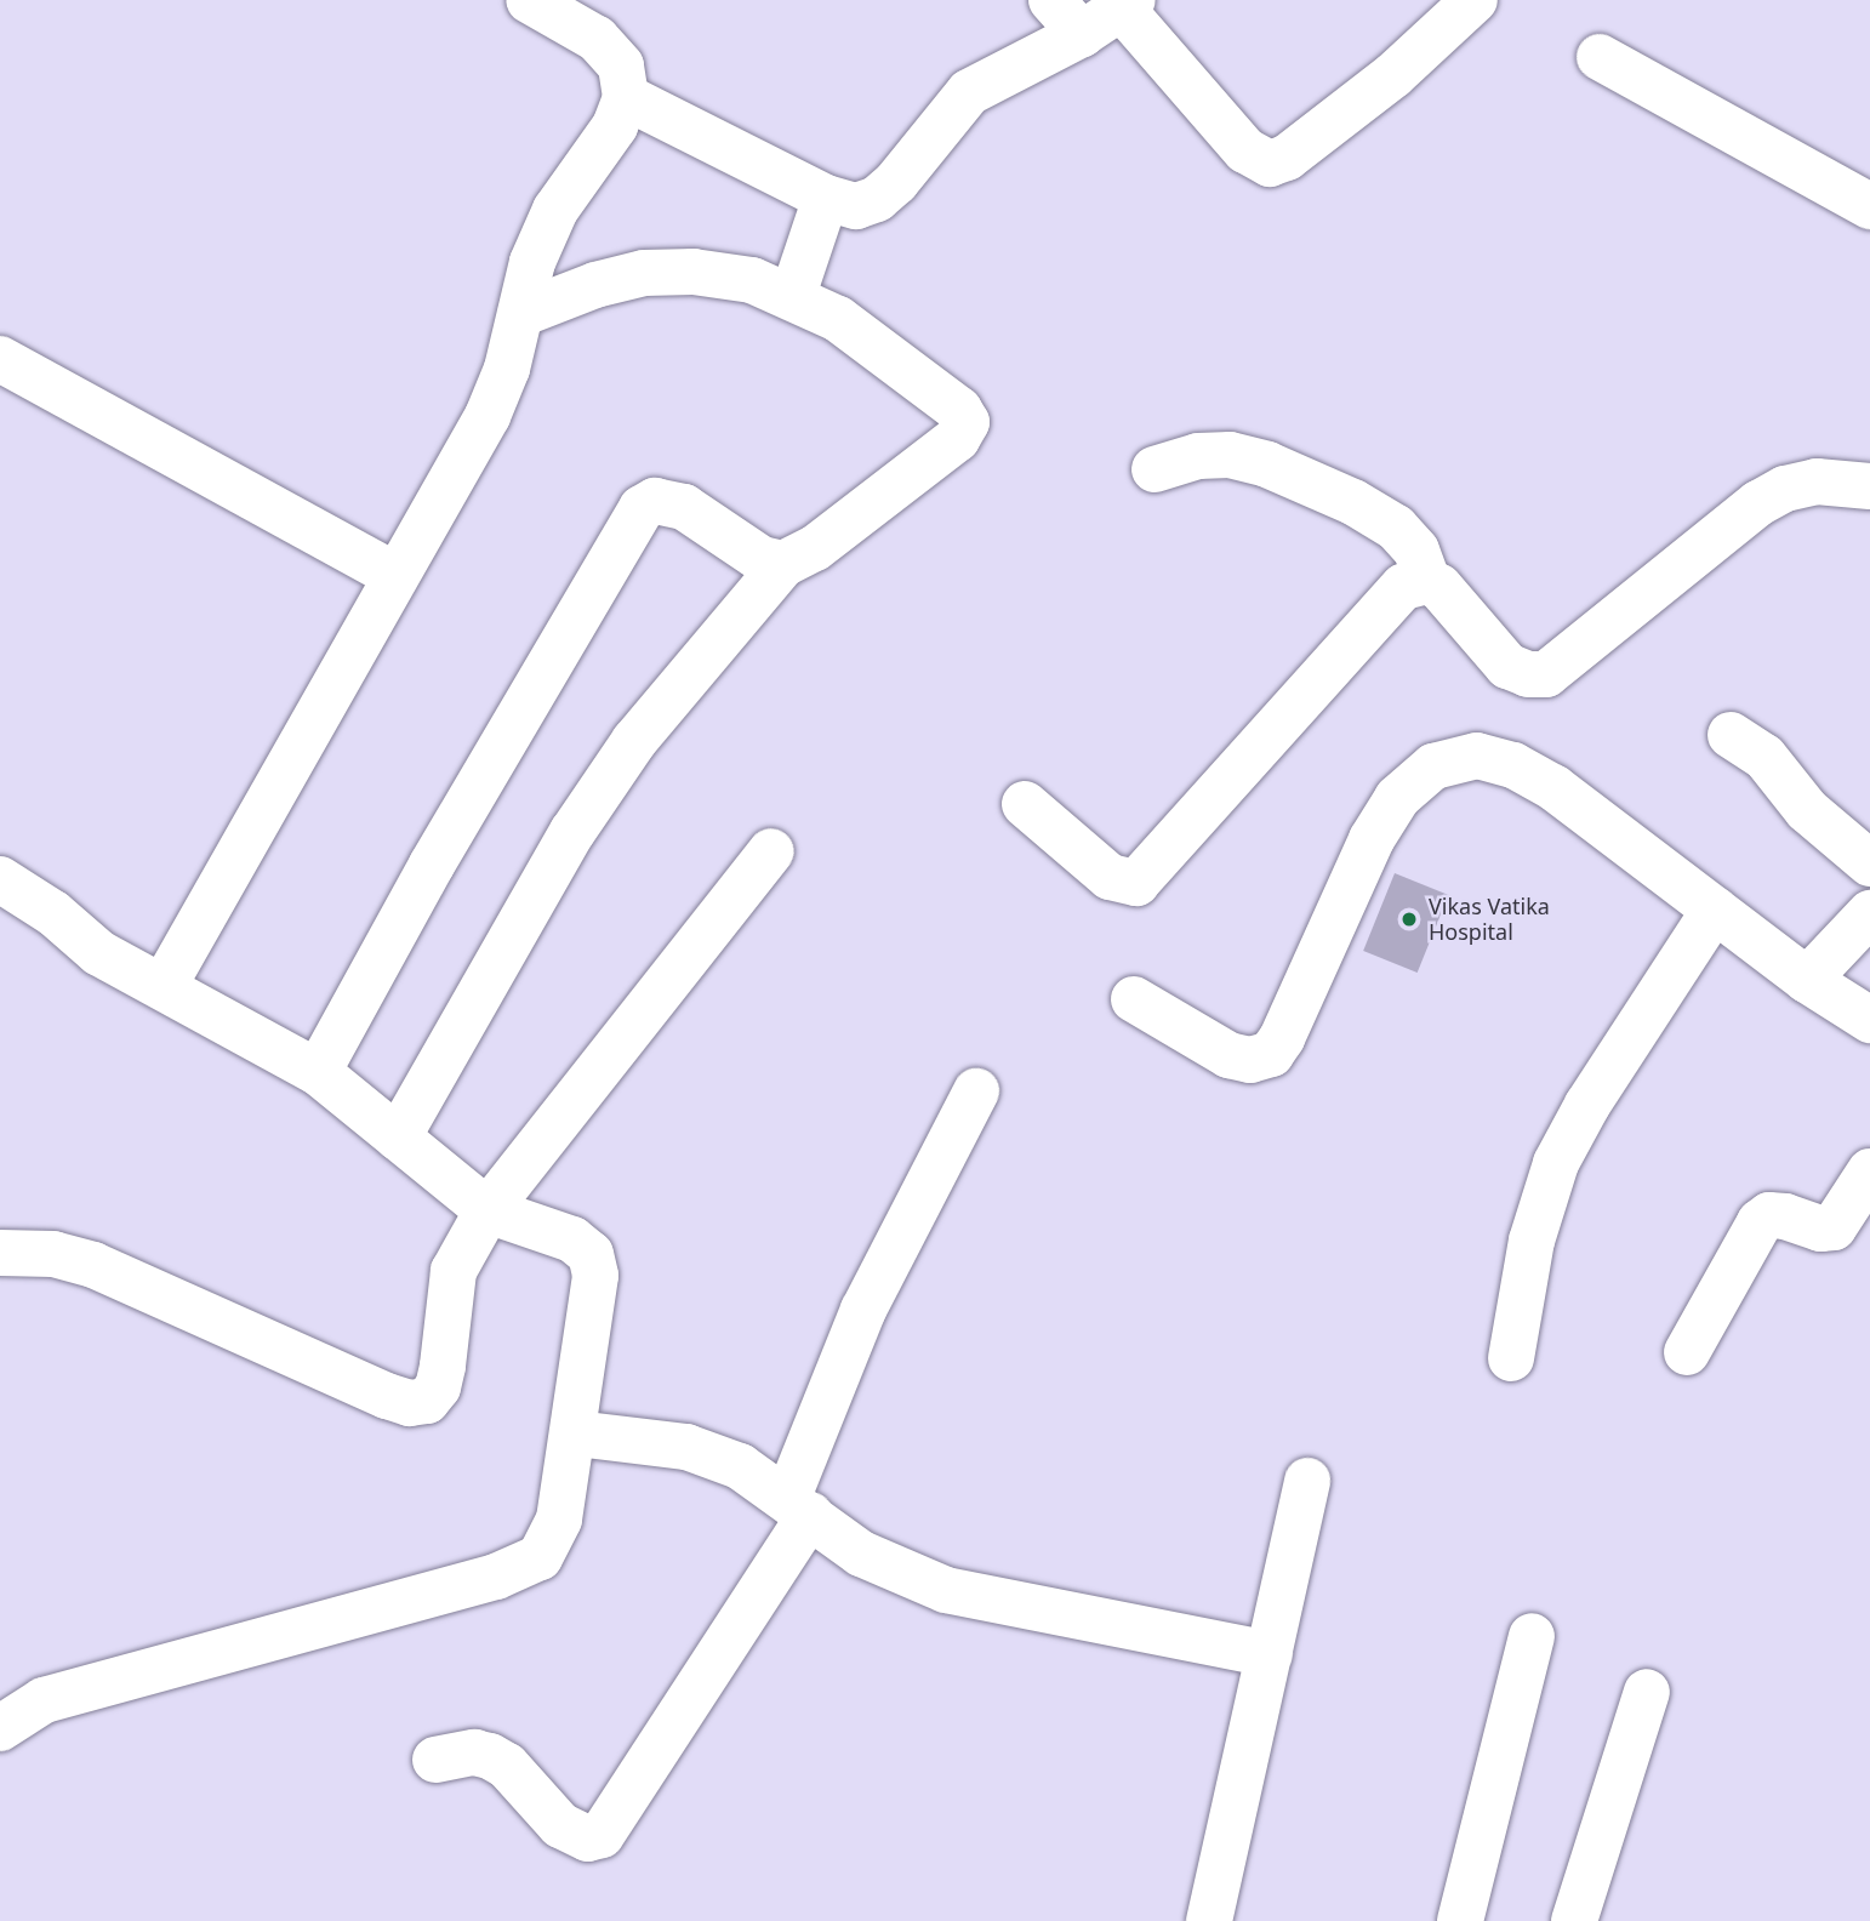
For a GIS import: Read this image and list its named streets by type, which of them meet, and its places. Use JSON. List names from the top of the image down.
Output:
{
  "places": ["Vikas Vatika Hospital"]
}
